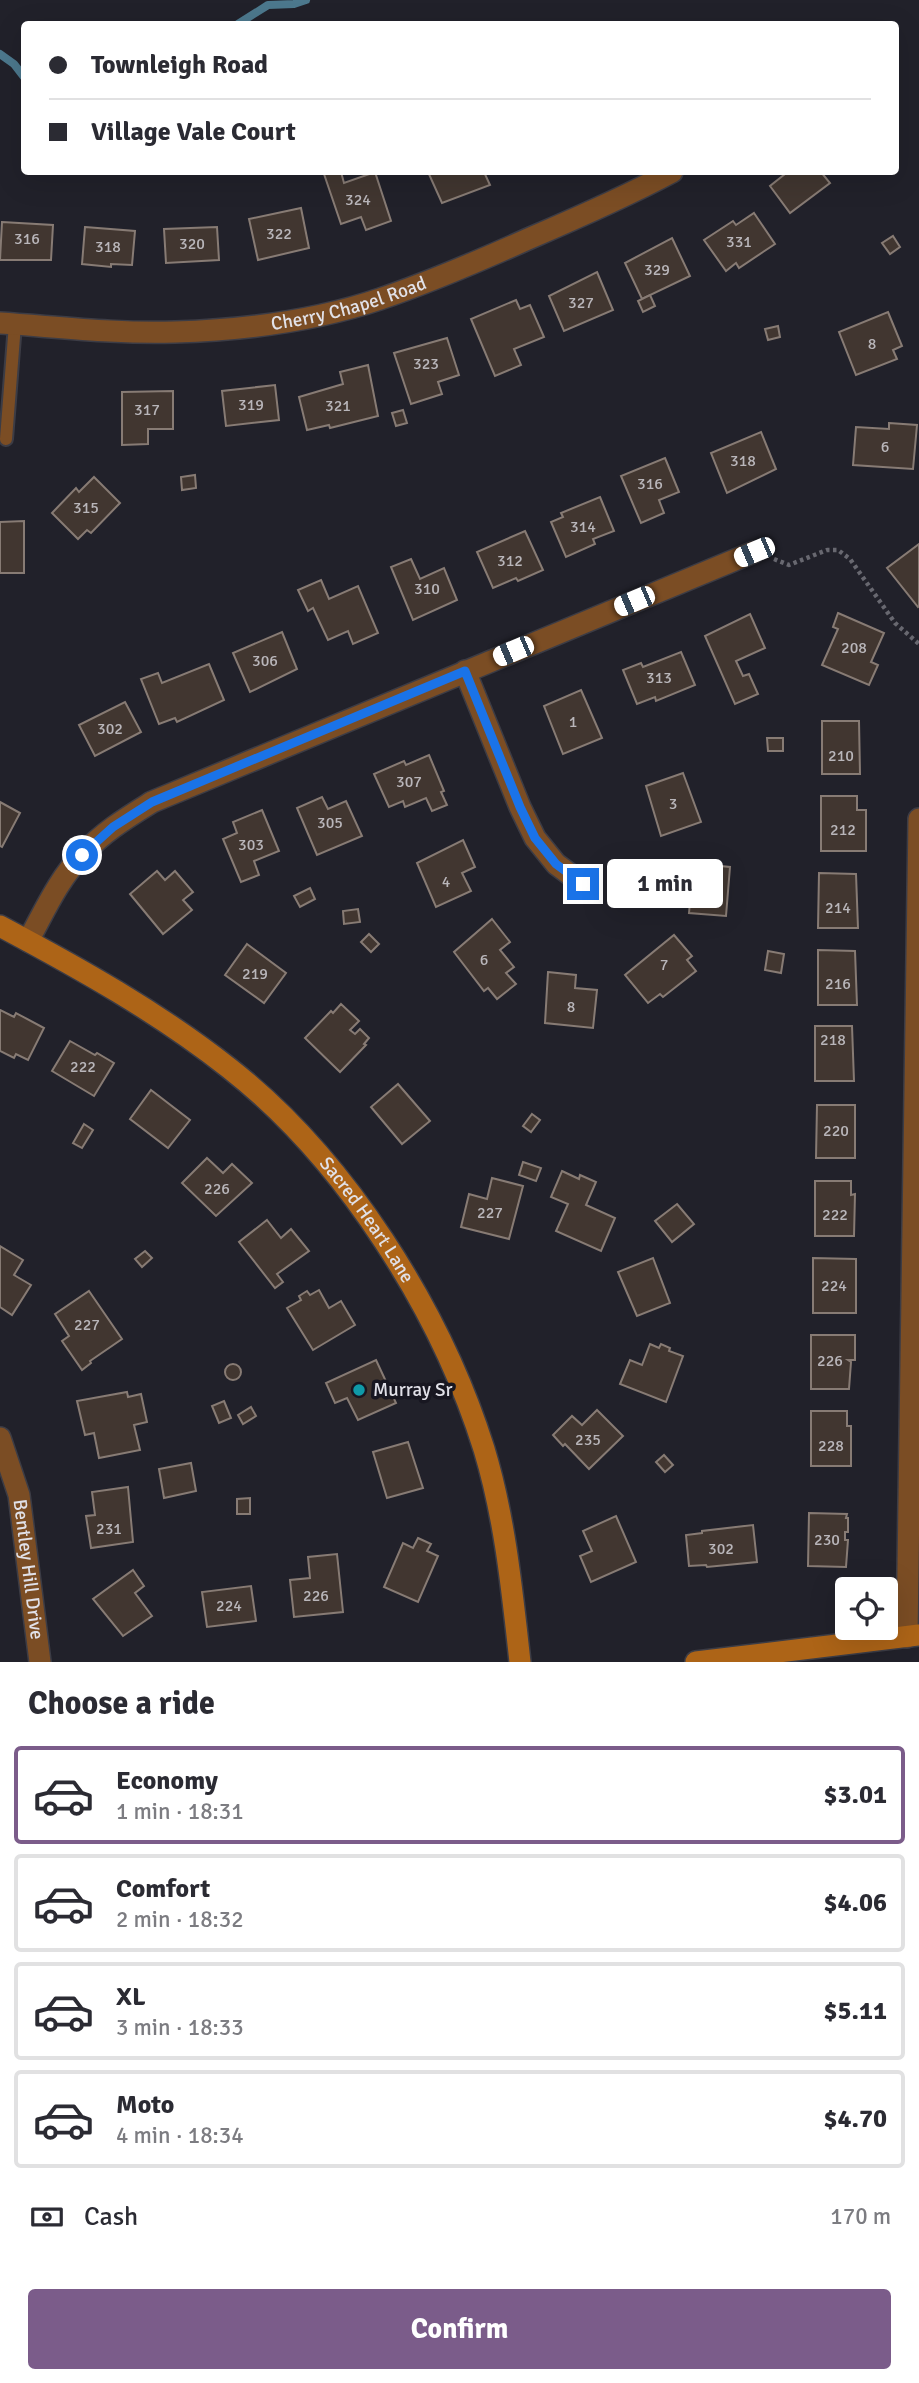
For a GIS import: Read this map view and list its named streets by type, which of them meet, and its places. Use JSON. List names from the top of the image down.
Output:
{
  "streets": {
    "street": ["Cherry Chapel Road", "Sacred Heart Lane", "Bentley Hill Drive"]
  },
  "places": ["Murray Sr"],
  "house_numbers": [
    "324",
    "322",
    "316",
    "331",
    "320",
    "318",
    "329",
    "327",
    "8",
    "323",
    "319",
    "321",
    "317",
    "6",
    "318",
    "316",
    "315",
    "314",
    "312",
    "310",
    "208",
    "306",
    "313",
    "1",
    "302",
    "210",
    "307",
    "3",
    "305",
    "212",
    "303",
    "4",
    "214",
    "6",
    "7",
    "219",
    "216",
    "8",
    "218",
    "222",
    "220",
    "226",
    "227",
    "222",
    "224",
    "227",
    "226",
    "235",
    "228",
    "231",
    "230",
    "302",
    "226",
    "224"
  ],
  "page": {
    "banner": ["Townleigh Road", "Village Vale Court"],
    "bubble": "1 min",
    "heading": "Choose a ride",
    "list": [
      {
        "name": "Economy",
        "note": "1 min · 18:31",
        "value": "$3.01"
      },
      {
        "name": "Comfort",
        "note": "2 min · 18:32",
        "value": "$4.06"
      },
      {
        "name": "XL",
        "note": "3 min · 18:33",
        "value": "$5.11"
      },
      {
        "name": "Moto",
        "note": "4 min · 18:34",
        "value": "$4.70"
      }
    ],
    "pay": ["Cash", "170 m"],
    "buttons": "Confirm"
  }
}
